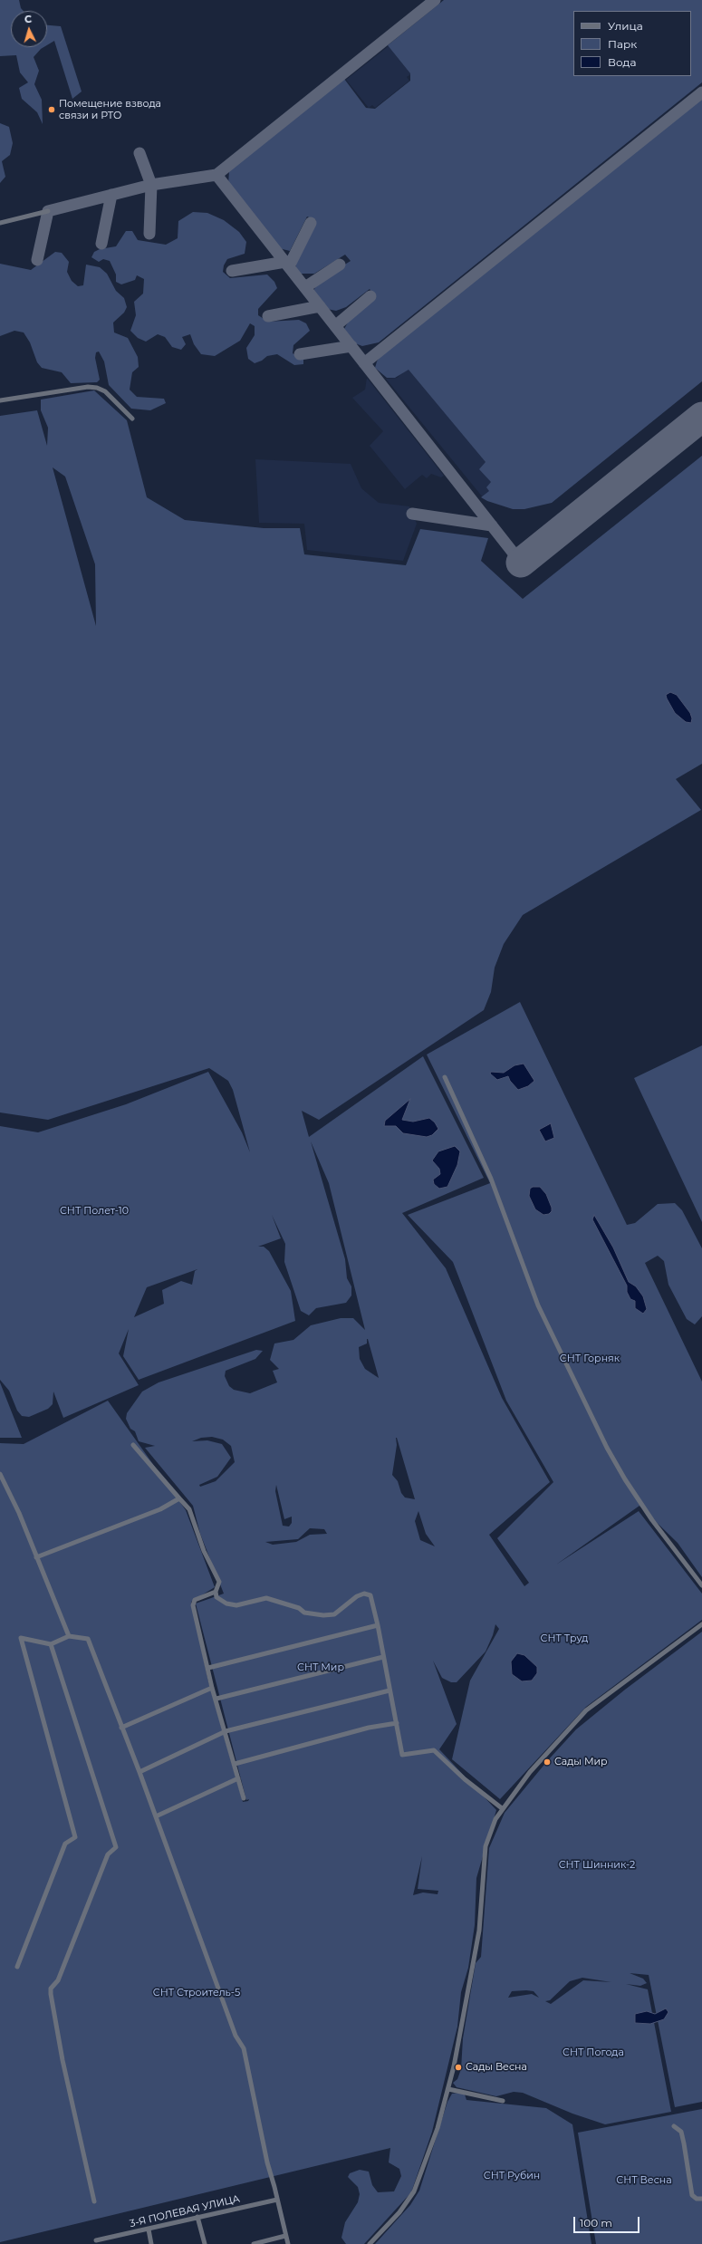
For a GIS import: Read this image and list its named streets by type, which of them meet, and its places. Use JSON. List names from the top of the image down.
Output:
{
  "streets": {
    "street": ["3-Я ПОЛЕВАЯ УЛИЦА"]
  },
  "parks": [
    "СНТ Полет-10",
    "СНТ Горняк",
    "СНТ Труд",
    "СНТ Мир",
    "СНТ Шинник-2",
    "СНТ Строитель-5",
    "СНТ Погода",
    "СНТ Рубин",
    "СНТ Весна"
  ],
  "places": ["Помещение взвода связи и РТО", "Сады Мир", "Сады Весна"],
  "legend": ["Улица", "Парк", "Вода"],
  "scale_bar": "100 m",
  "north": "top"
}
